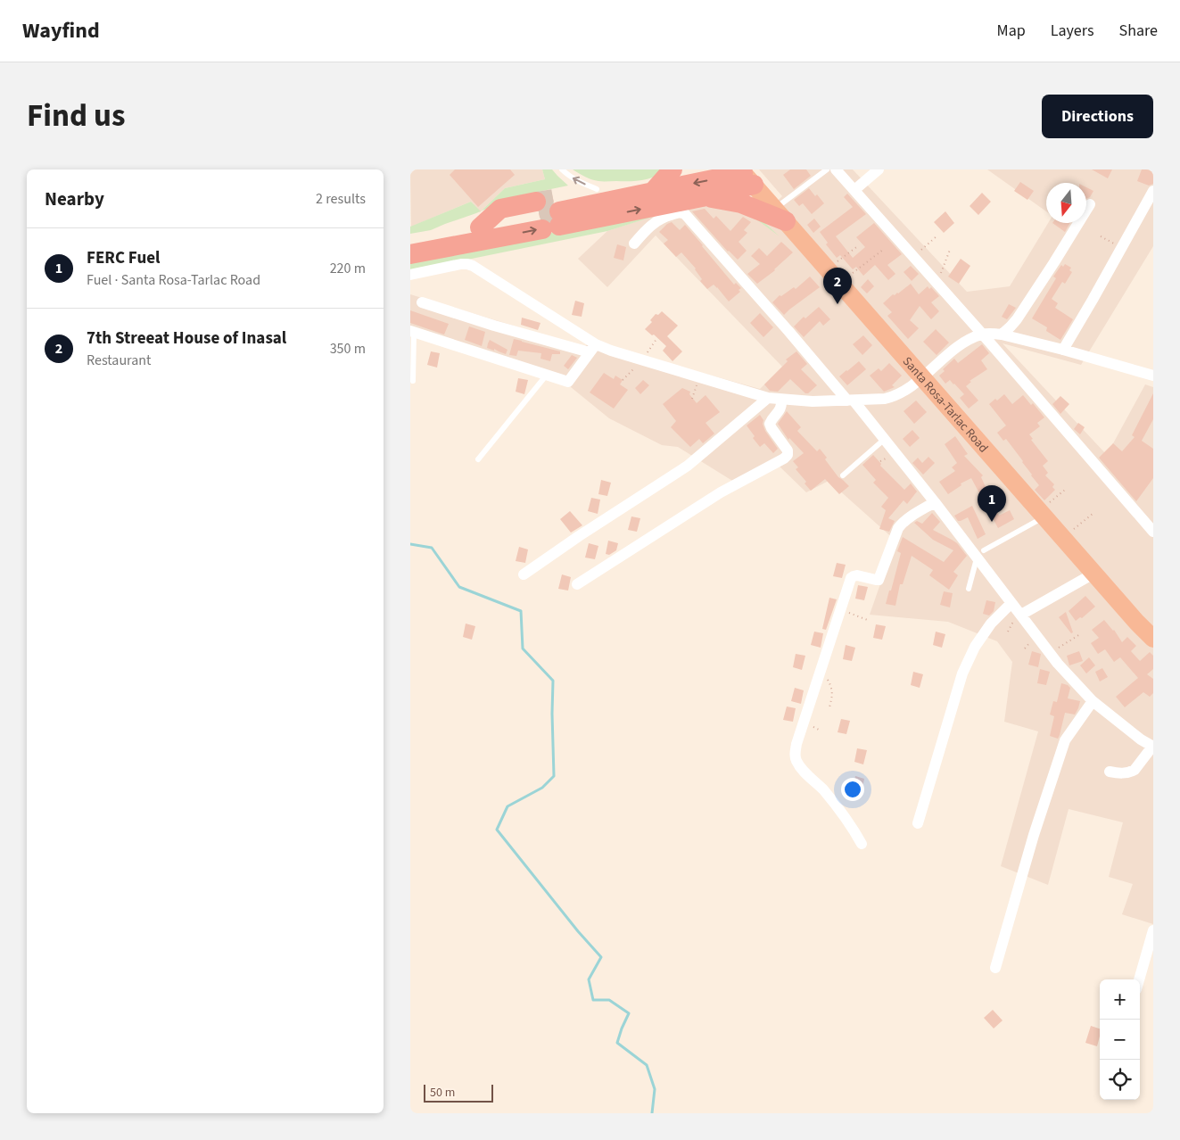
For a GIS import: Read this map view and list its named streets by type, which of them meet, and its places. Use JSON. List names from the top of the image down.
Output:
{
  "streets": {
    "highway": ["Santa Rosa-Tarlac Road"]
  },
  "scale_bar": "50 m",
  "north": "bottom",
  "page": {
    "header": "Wayfind",
    "nav": ["Map", "Layers", "Share"],
    "title": "Find us",
    "buttons": "Directions",
    "heading": ["Nearby", "2 results"],
    "list": [
      {
        "mark": "1",
        "name": "FERC Fuel",
        "note": "Fuel · Santa Rosa-Tarlac Road",
        "value": "220 m"
      },
      {
        "mark": "2",
        "name": "7th Streeat House of Inasal",
        "note": "Restaurant",
        "value": "350 m"
      }
    ],
    "pins": ["2", "1"],
    "map_buttons": ["+", "−"],
    "scale": "50 m"
  }
}
